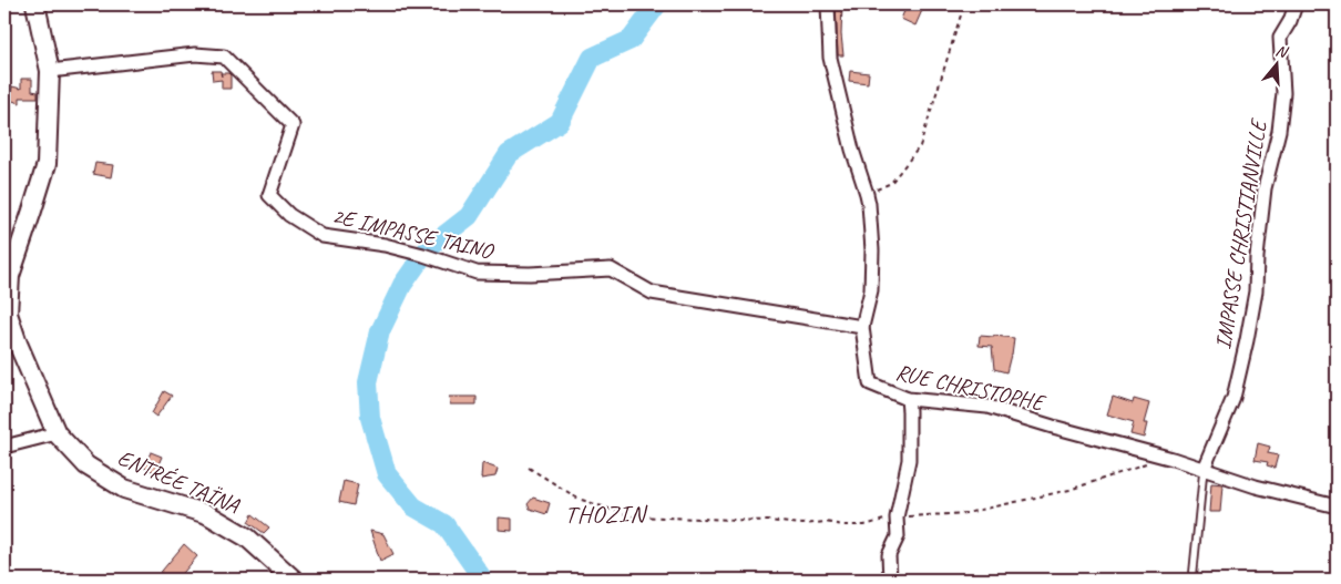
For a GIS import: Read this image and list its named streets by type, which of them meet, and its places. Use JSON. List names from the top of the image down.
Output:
{
  "streets": {
    "street": [
      "2E IMPASSE TAINO",
      "IMPASSE CHRISTIANVILLE",
      "RUE CHRISTOPHE",
      "ENTRÉE TAÏNA"
    ]
  },
  "crossings": [
    ["2E IMPASSE TAINO", "RUE CHRISTOPHE"],
    ["2E IMPASSE TAINO", "ENTRÉE TAÏNA"],
    ["IMPASSE CHRISTIANVILLE", "RUE CHRISTOPHE"]
  ],
  "districts": ["THOZIN"],
  "north": "top"
}
